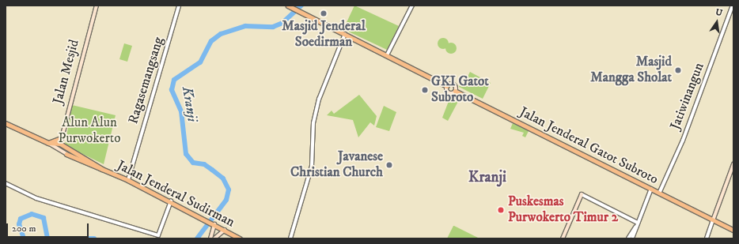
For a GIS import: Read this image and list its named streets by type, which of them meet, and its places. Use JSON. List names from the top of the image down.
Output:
{
  "streets": {
    "main road": ["Jalan Mesjid", "Jalan Jenderal Gatot Subroto", "Jalan Jenderal Sudirman"],
    "street": ["Ragasemangsang", "Jatiwinangun"]
  },
  "crossings": [
    ["Jalan Mesjid", "Jalan Jenderal Sudirman"],
    ["Ragasemangsang", "Jalan Jenderal Sudirman"],
    ["Jatiwinangun", "Jalan Jenderal Gatot Subroto"]
  ],
  "districts": ["Kranji"],
  "water": ["Kranji"],
  "parks": ["Alun Alun Purwokerto"],
  "places": [
    "Masjid Jenderal Soedirman",
    "Masjid Mangga Sholat",
    "GKI Gatot Subroto",
    "Javanese Christian Church",
    "Puskesmas Purwokerto Timur 2"
  ],
  "scale_bar": "200 m",
  "north": "top"
}
